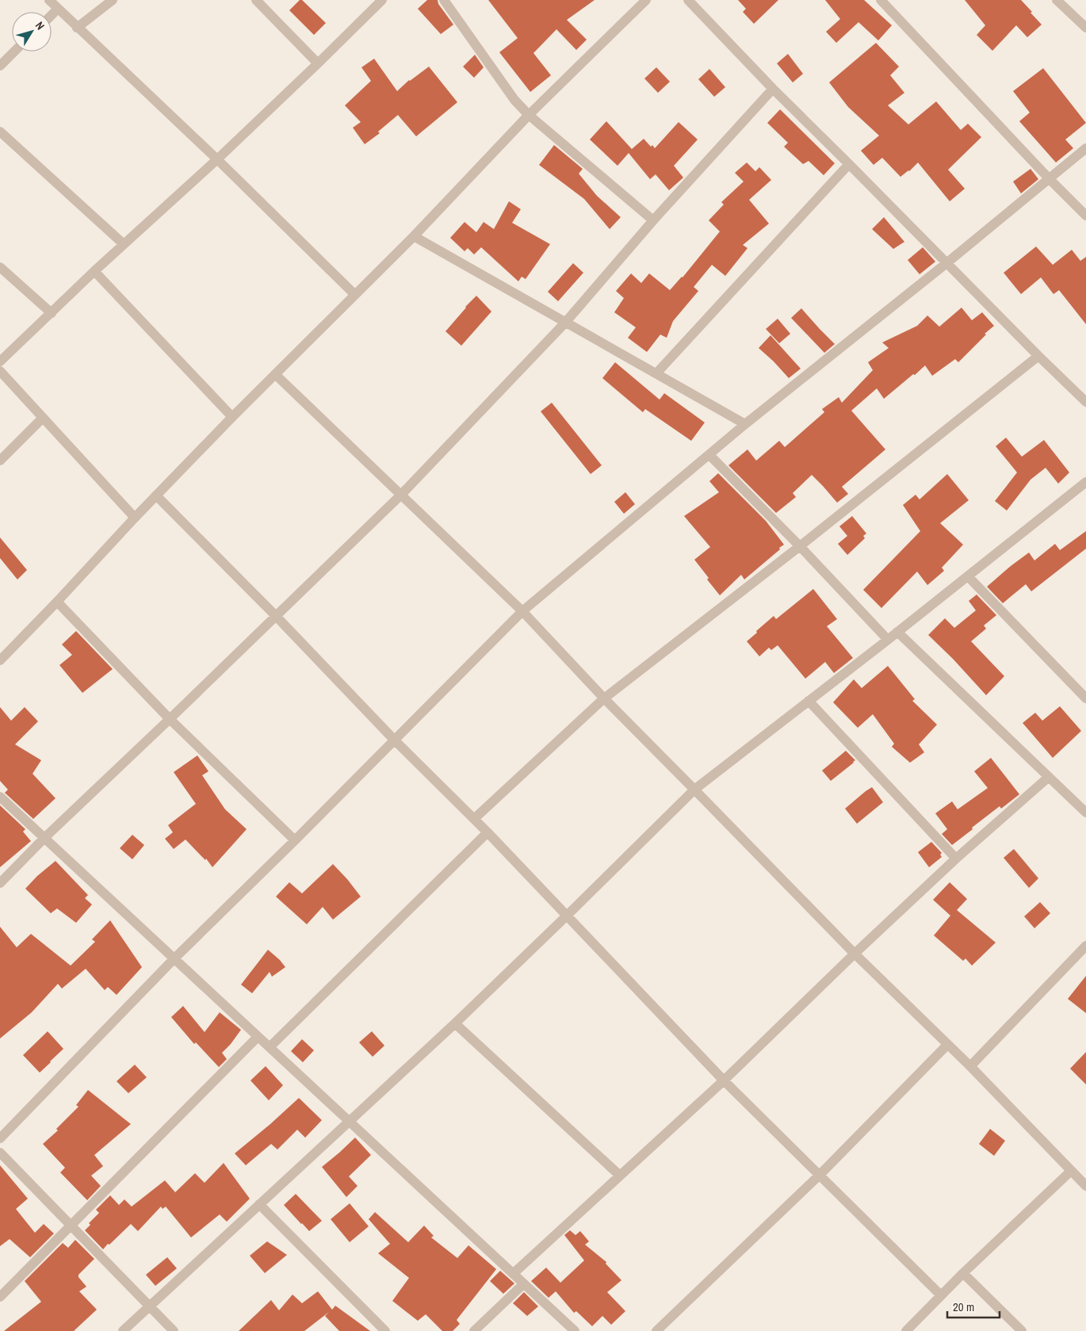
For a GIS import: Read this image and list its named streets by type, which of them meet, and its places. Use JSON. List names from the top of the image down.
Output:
{
  "scale_bar": "20 m",
  "north": "top right"
}
